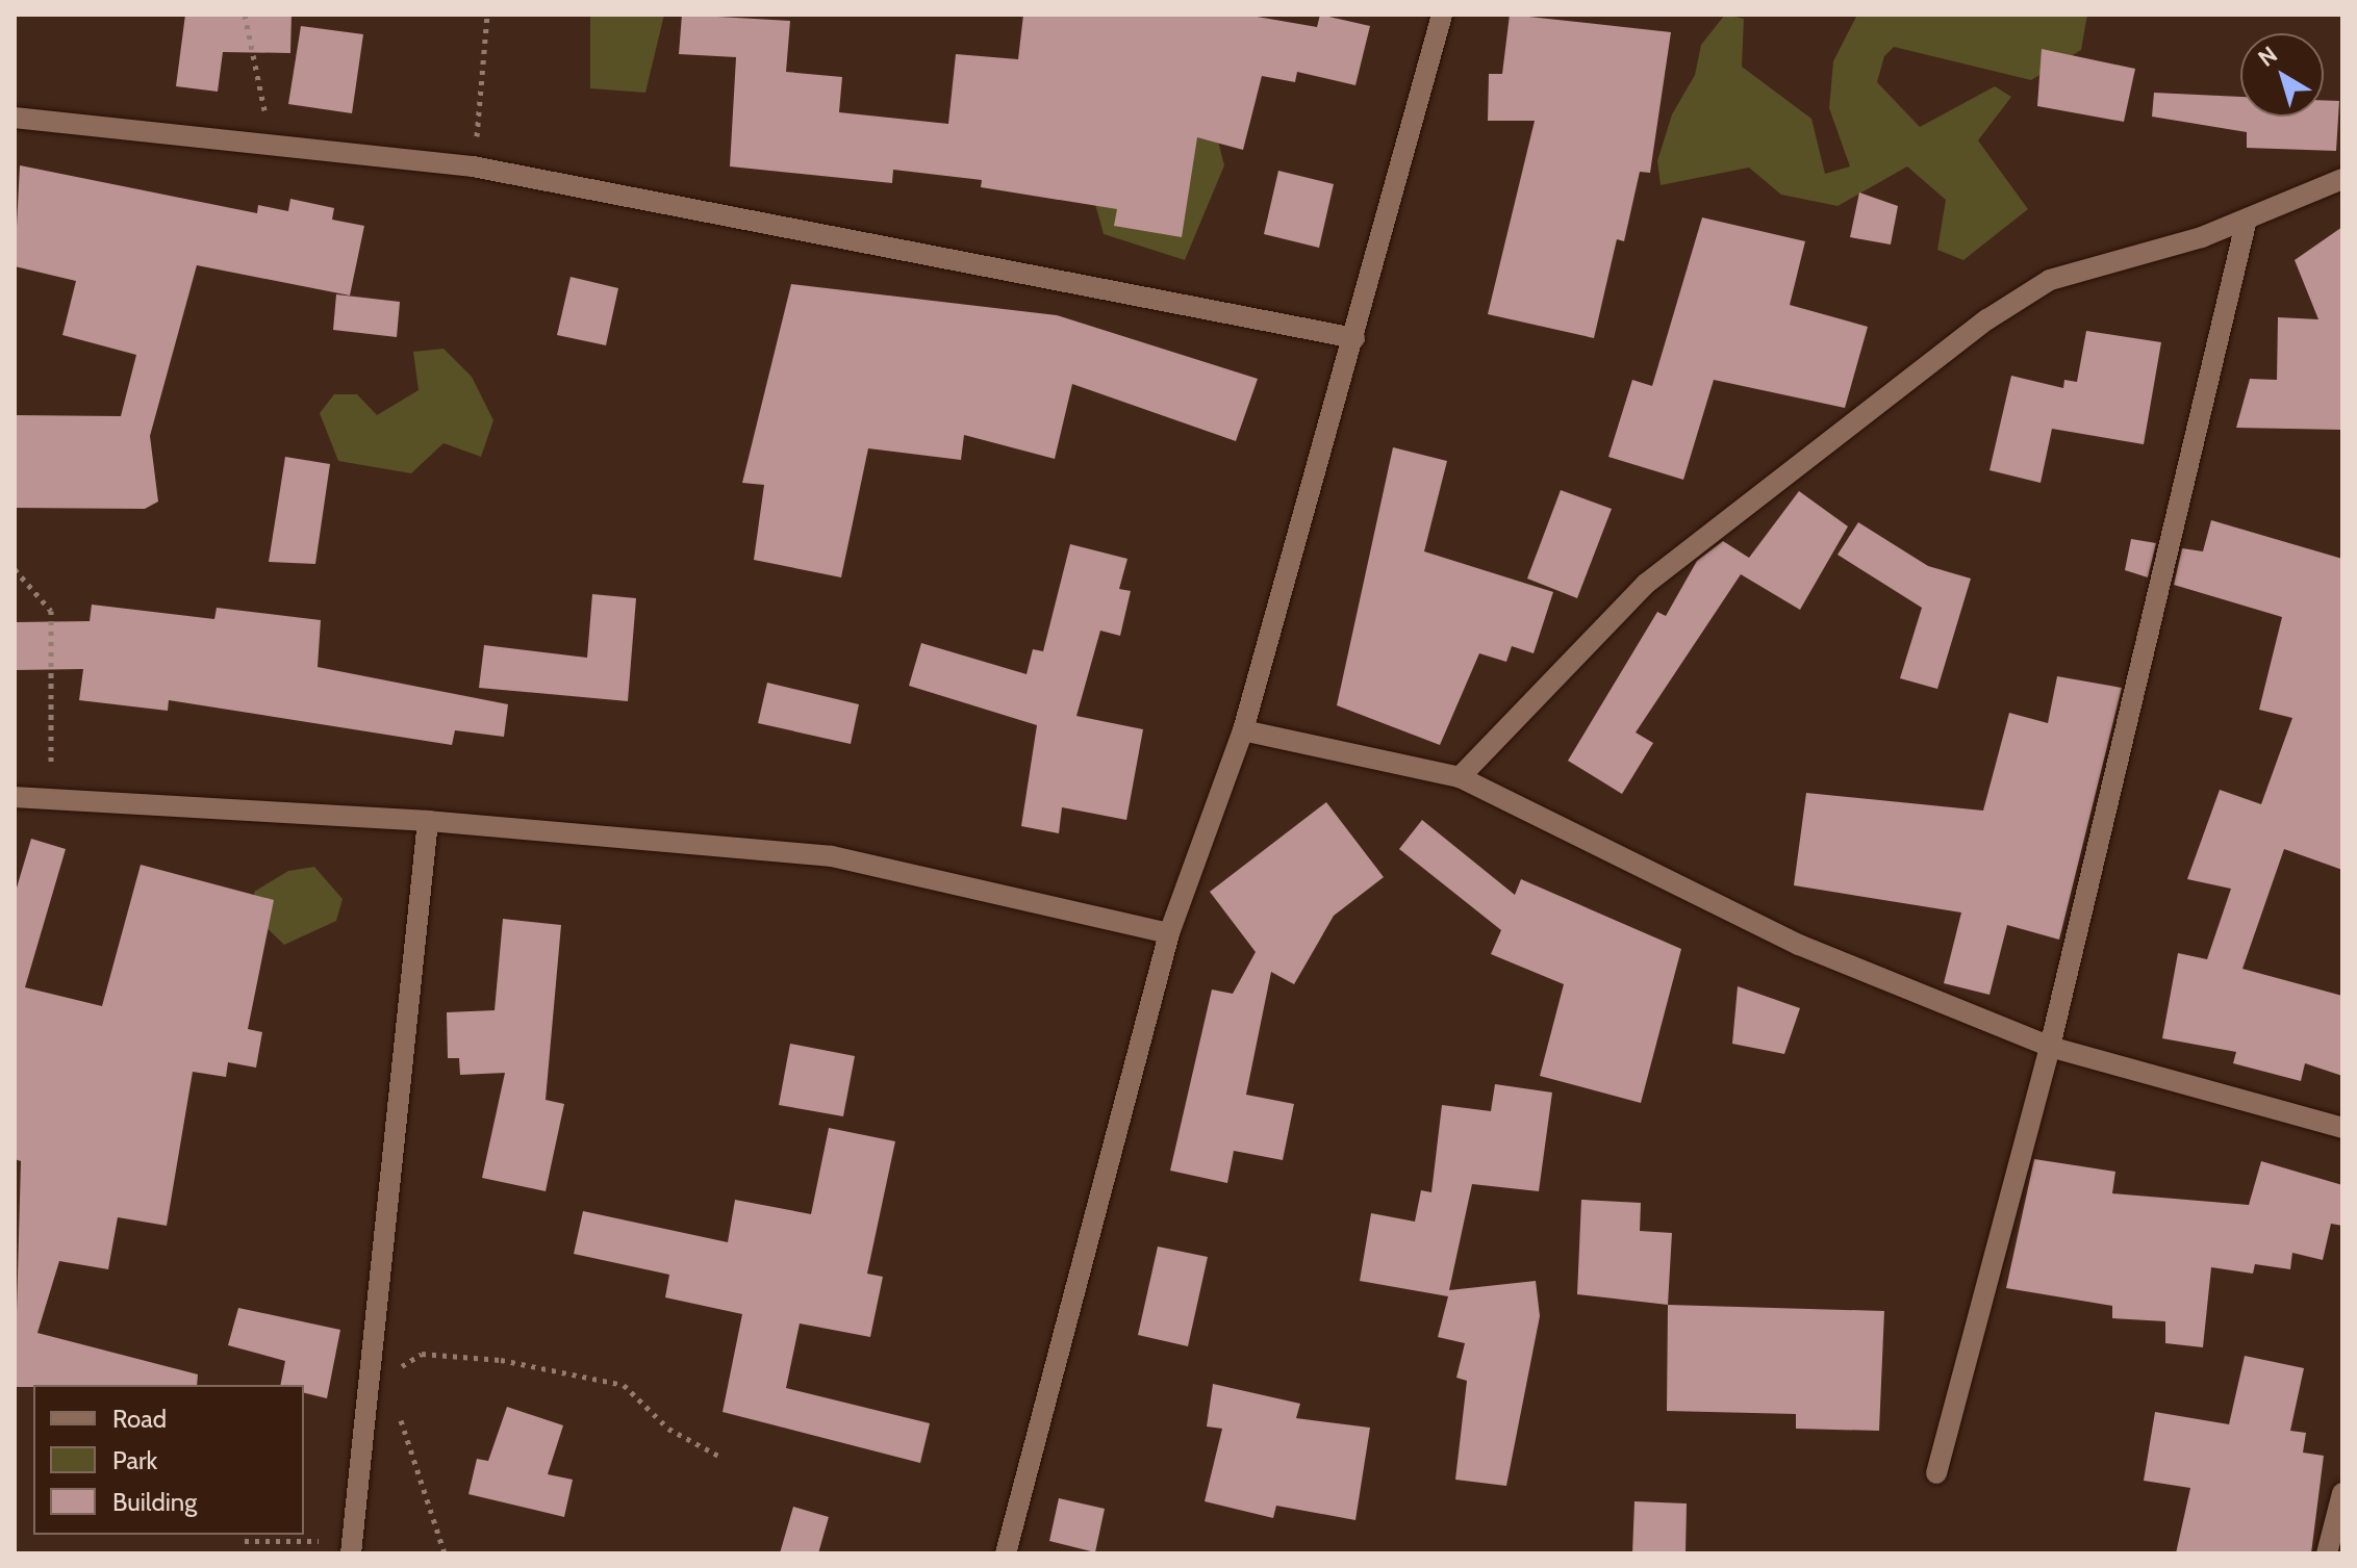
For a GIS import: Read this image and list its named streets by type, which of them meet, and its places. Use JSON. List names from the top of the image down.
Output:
{
  "legend": ["Road", "Park", "Building"],
  "north": "top left"
}
